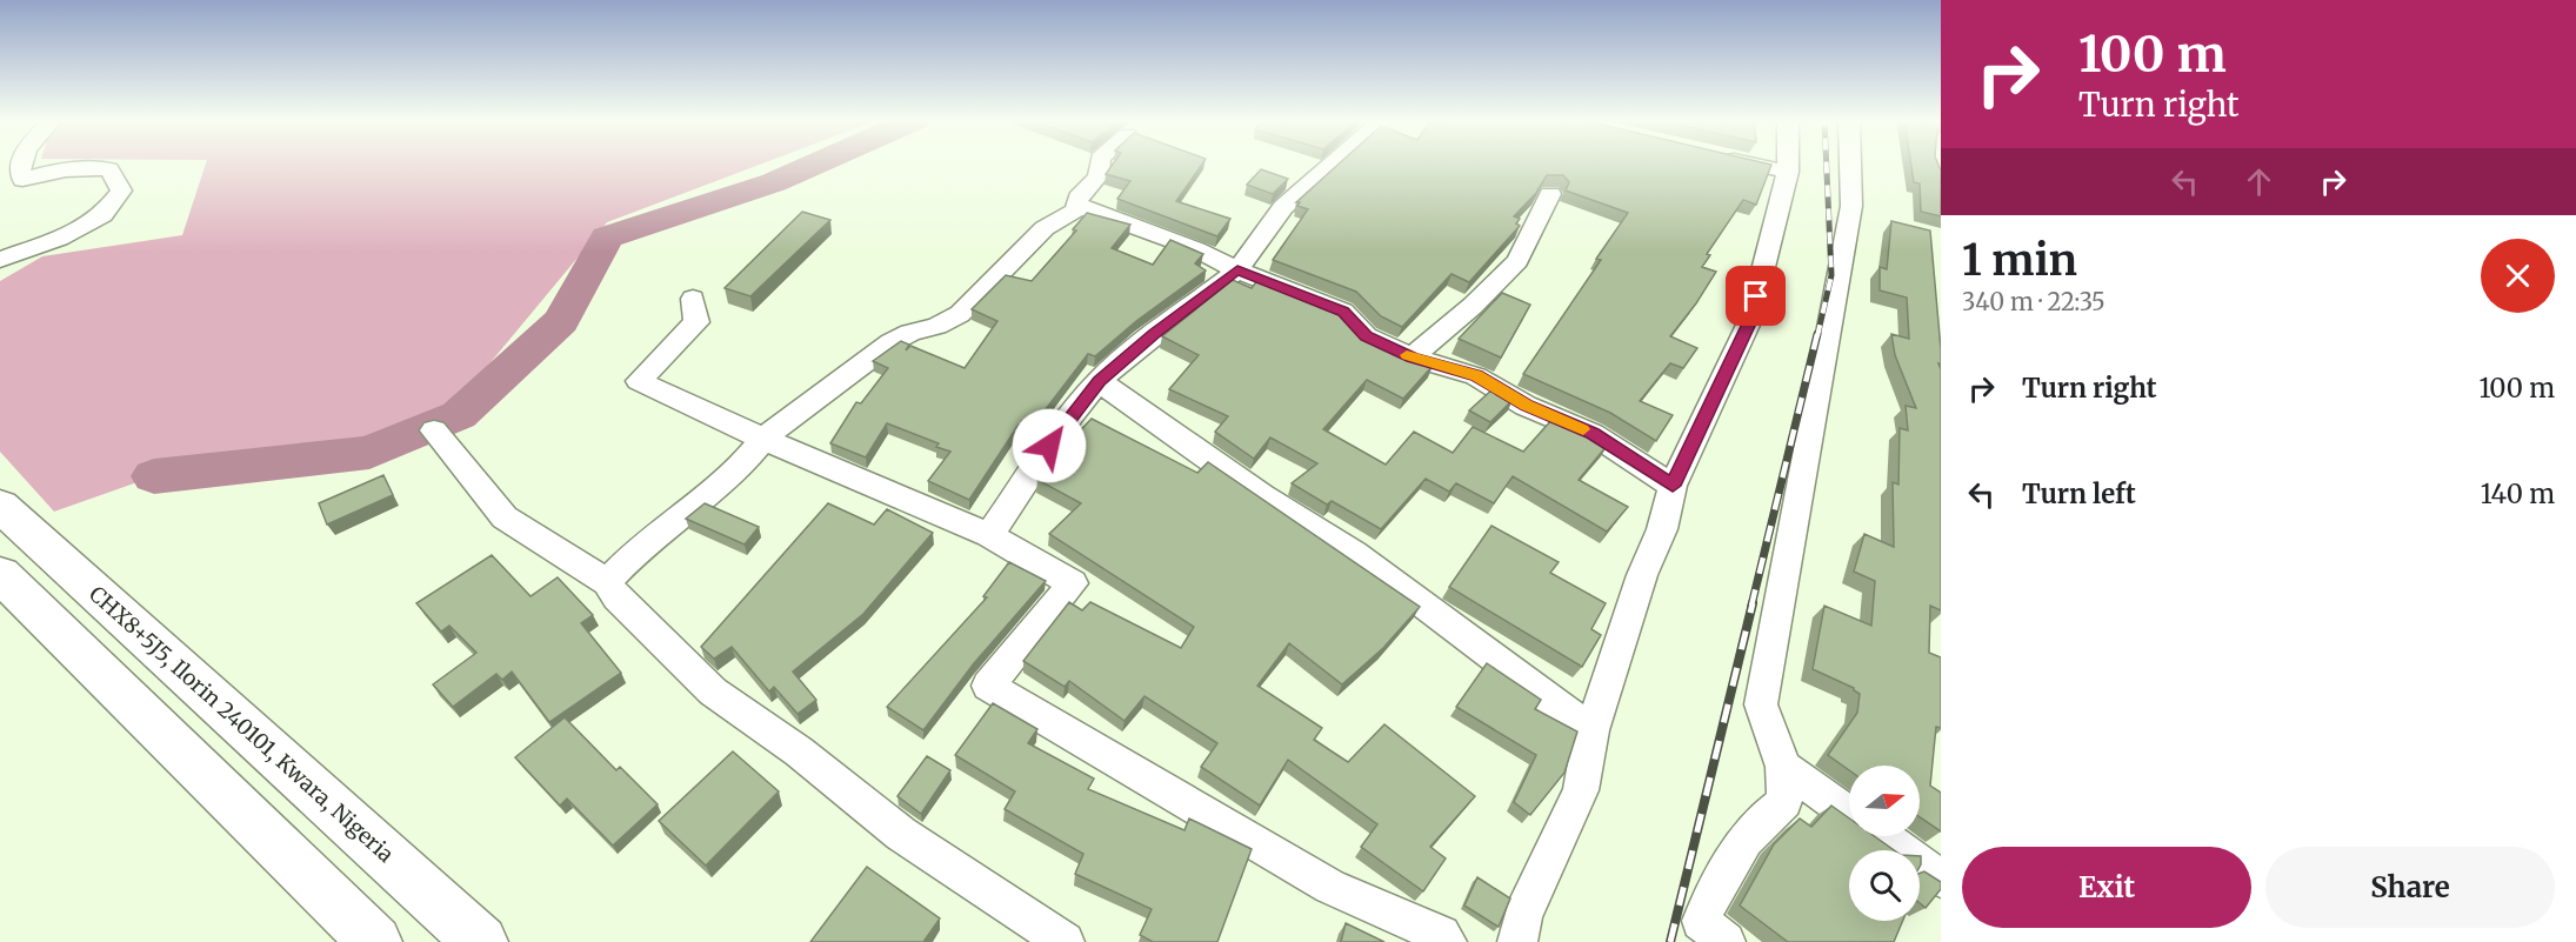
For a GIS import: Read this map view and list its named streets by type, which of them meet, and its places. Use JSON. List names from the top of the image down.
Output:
{
  "streets": {
    "main road": ["CHX8+5J5, Ilorin 240101, Kwara, Nigeria"]
  },
  "north": "right",
  "page": {
    "turn": ["100 m", "Turn right"],
    "heading": ["1 min", "340 m · 22:35"],
    "list": [
      {
        "name": "Turn right",
        "value": "100 m"
      },
      {
        "name": "Turn left",
        "value": "140 m"
      }
    ],
    "buttons": ["Exit", "Share"]
  }
}
